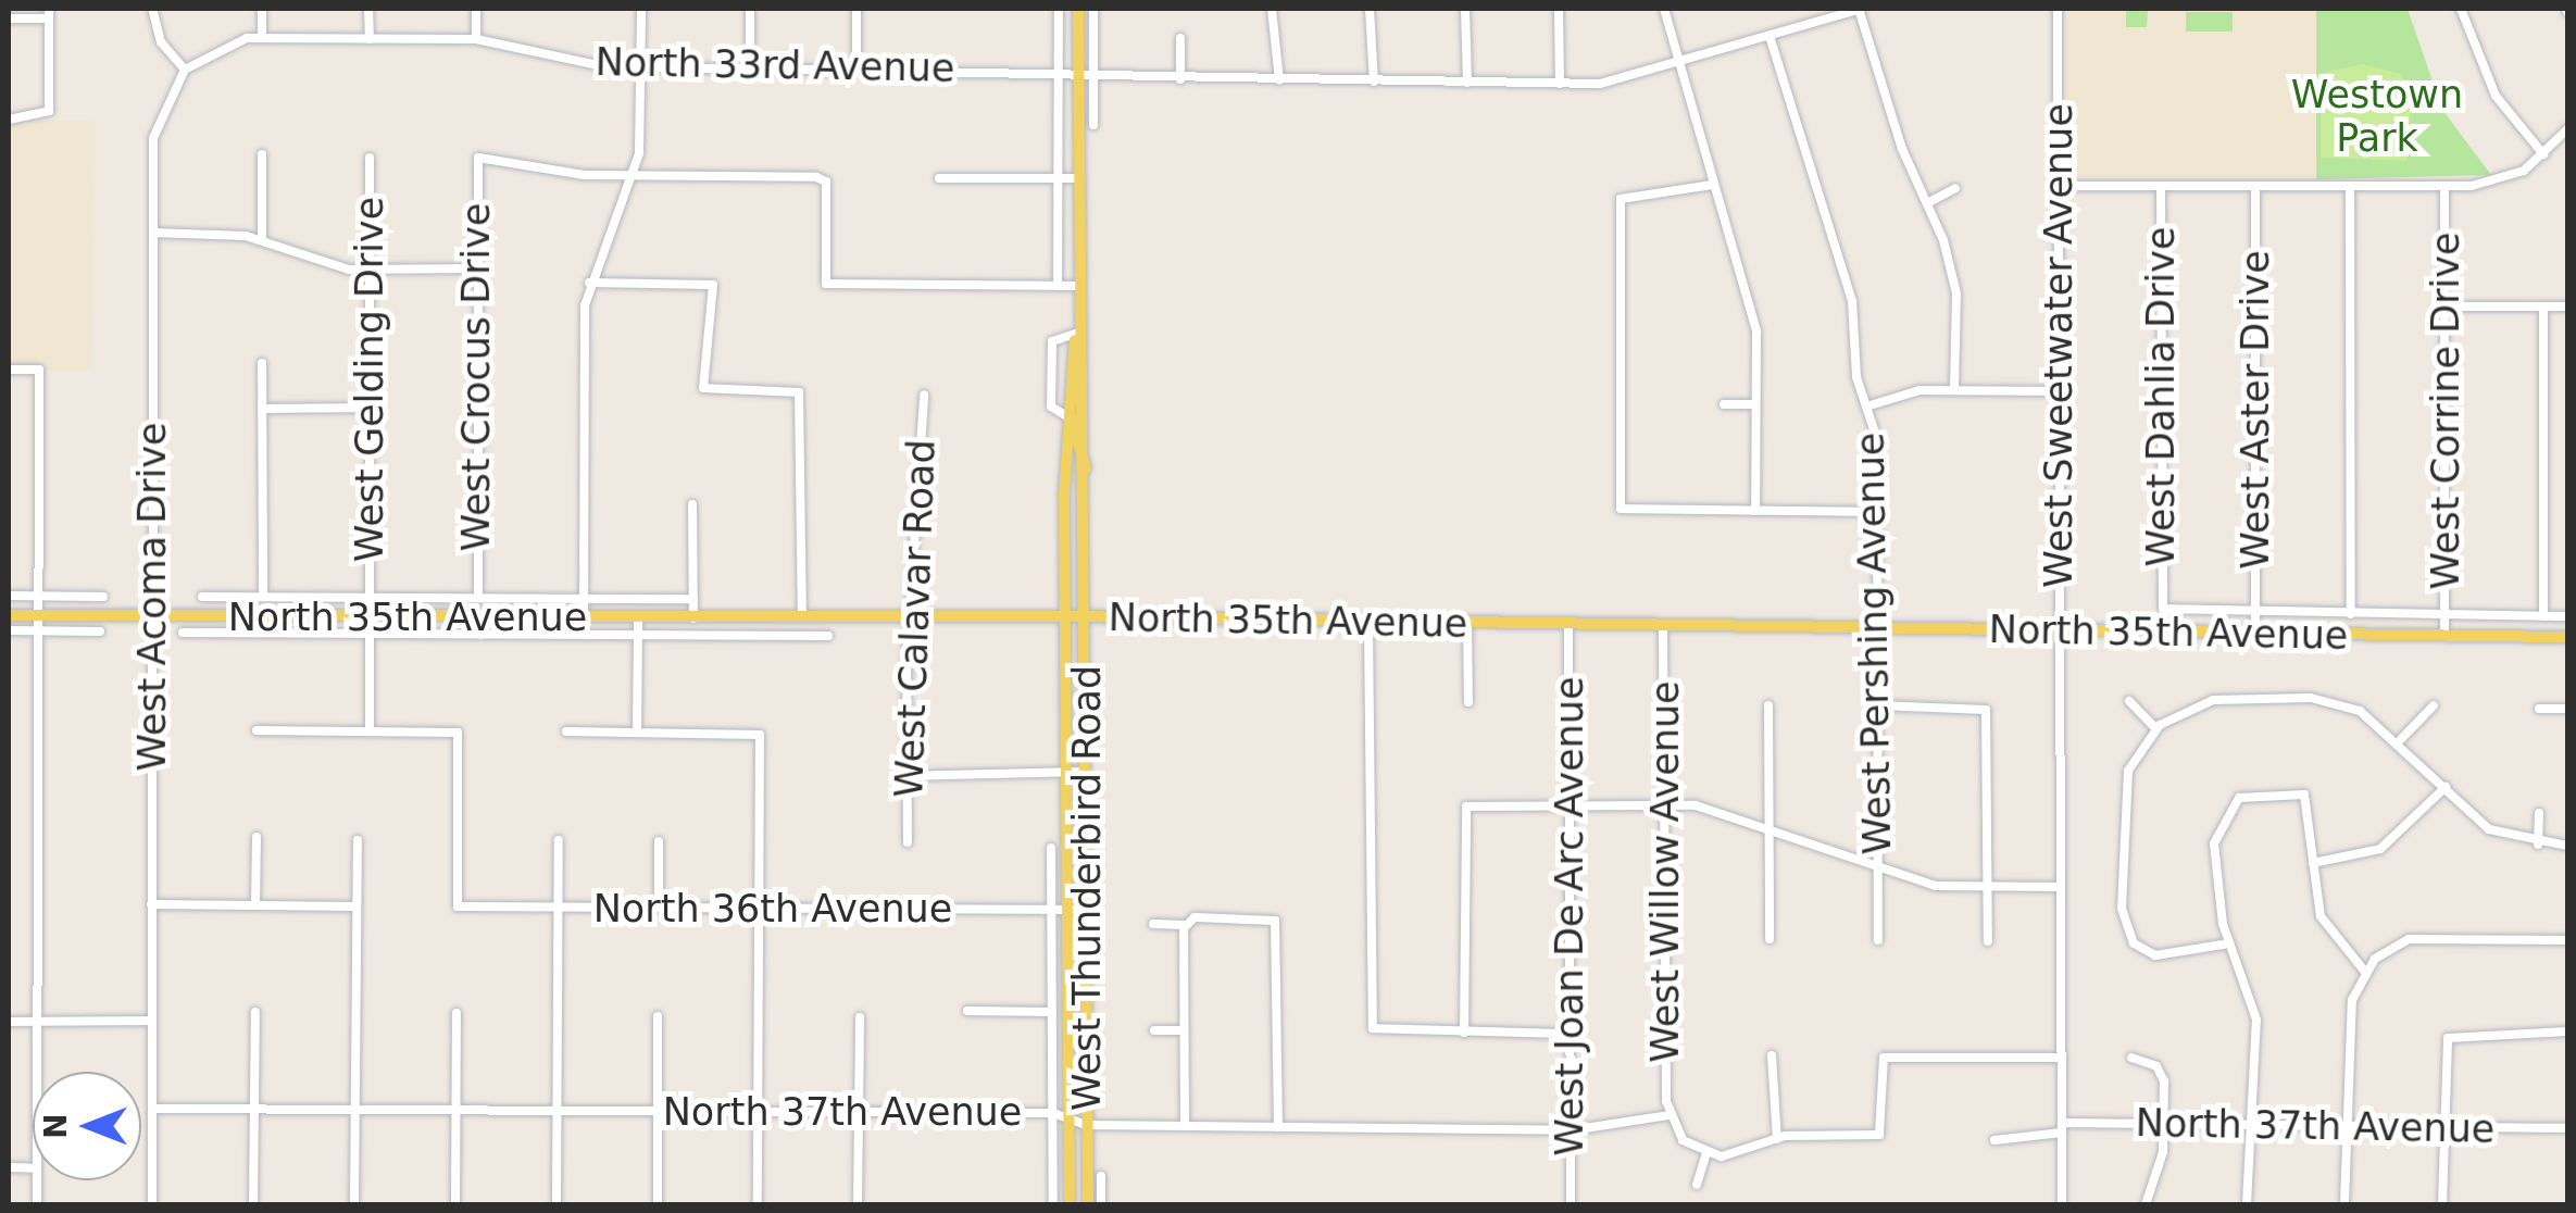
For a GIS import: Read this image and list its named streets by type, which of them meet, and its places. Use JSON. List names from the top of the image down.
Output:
{
  "streets": {
    "main road": ["North 35th Avenue", "West Thunderbird Road"],
    "street": [
      "North 33rd Avenue",
      "West Sweetwater Avenue",
      "West Crocus Drive",
      "West Gelding Drive",
      "West Dahlia Drive",
      "West Aster Drive",
      "West Corrine Drive",
      "West Acoma Drive",
      "West Calavar Road",
      "West Pershing Avenue",
      "West Willow Avenue",
      "North 36th Avenue",
      "West Joan De Arc Avenue",
      "North 37th Avenue"
    ]
  },
  "crossings": [
    ["North 33rd Avenue", "West Acoma Drive"],
    ["North 33rd Avenue", "West Pershing Avenue"],
    ["North 33rd Avenue", "West Thunderbird Road"],
    ["West Sweetwater Avenue", "North 35th Avenue"],
    ["West Sweetwater Avenue", "North 37th Avenue"],
    ["West Crocus Drive", "North 35th Avenue"],
    ["West Gelding Drive", "North 35th Avenue"],
    ["West Gelding Drive", "North 36th Avenue"],
    ["West Dahlia Drive", "North 35th Avenue"],
    ["West Aster Drive", "North 35th Avenue"],
    ["West Corrine Drive", "North 35th Avenue"],
    ["West Acoma Drive", "North 35th Avenue"],
    ["West Acoma Drive", "North 37th Avenue"],
    ["North 35th Avenue", "West Calavar Road"],
    ["North 35th Avenue", "West Pershing Avenue"],
    ["North 35th Avenue", "West Willow Avenue"],
    ["North 35th Avenue", "West Thunderbird Road"],
    ["North 35th Avenue", "West Joan De Arc Avenue"],
    ["West Willow Avenue", "North 37th Avenue"],
    ["West Thunderbird Road", "North 36th Avenue"],
    ["West Thunderbird Road", "North 37th Avenue"],
    ["West Joan De Arc Avenue", "North 37th Avenue"]
  ],
  "parks": ["Westown Park"],
  "north": "left"
}
